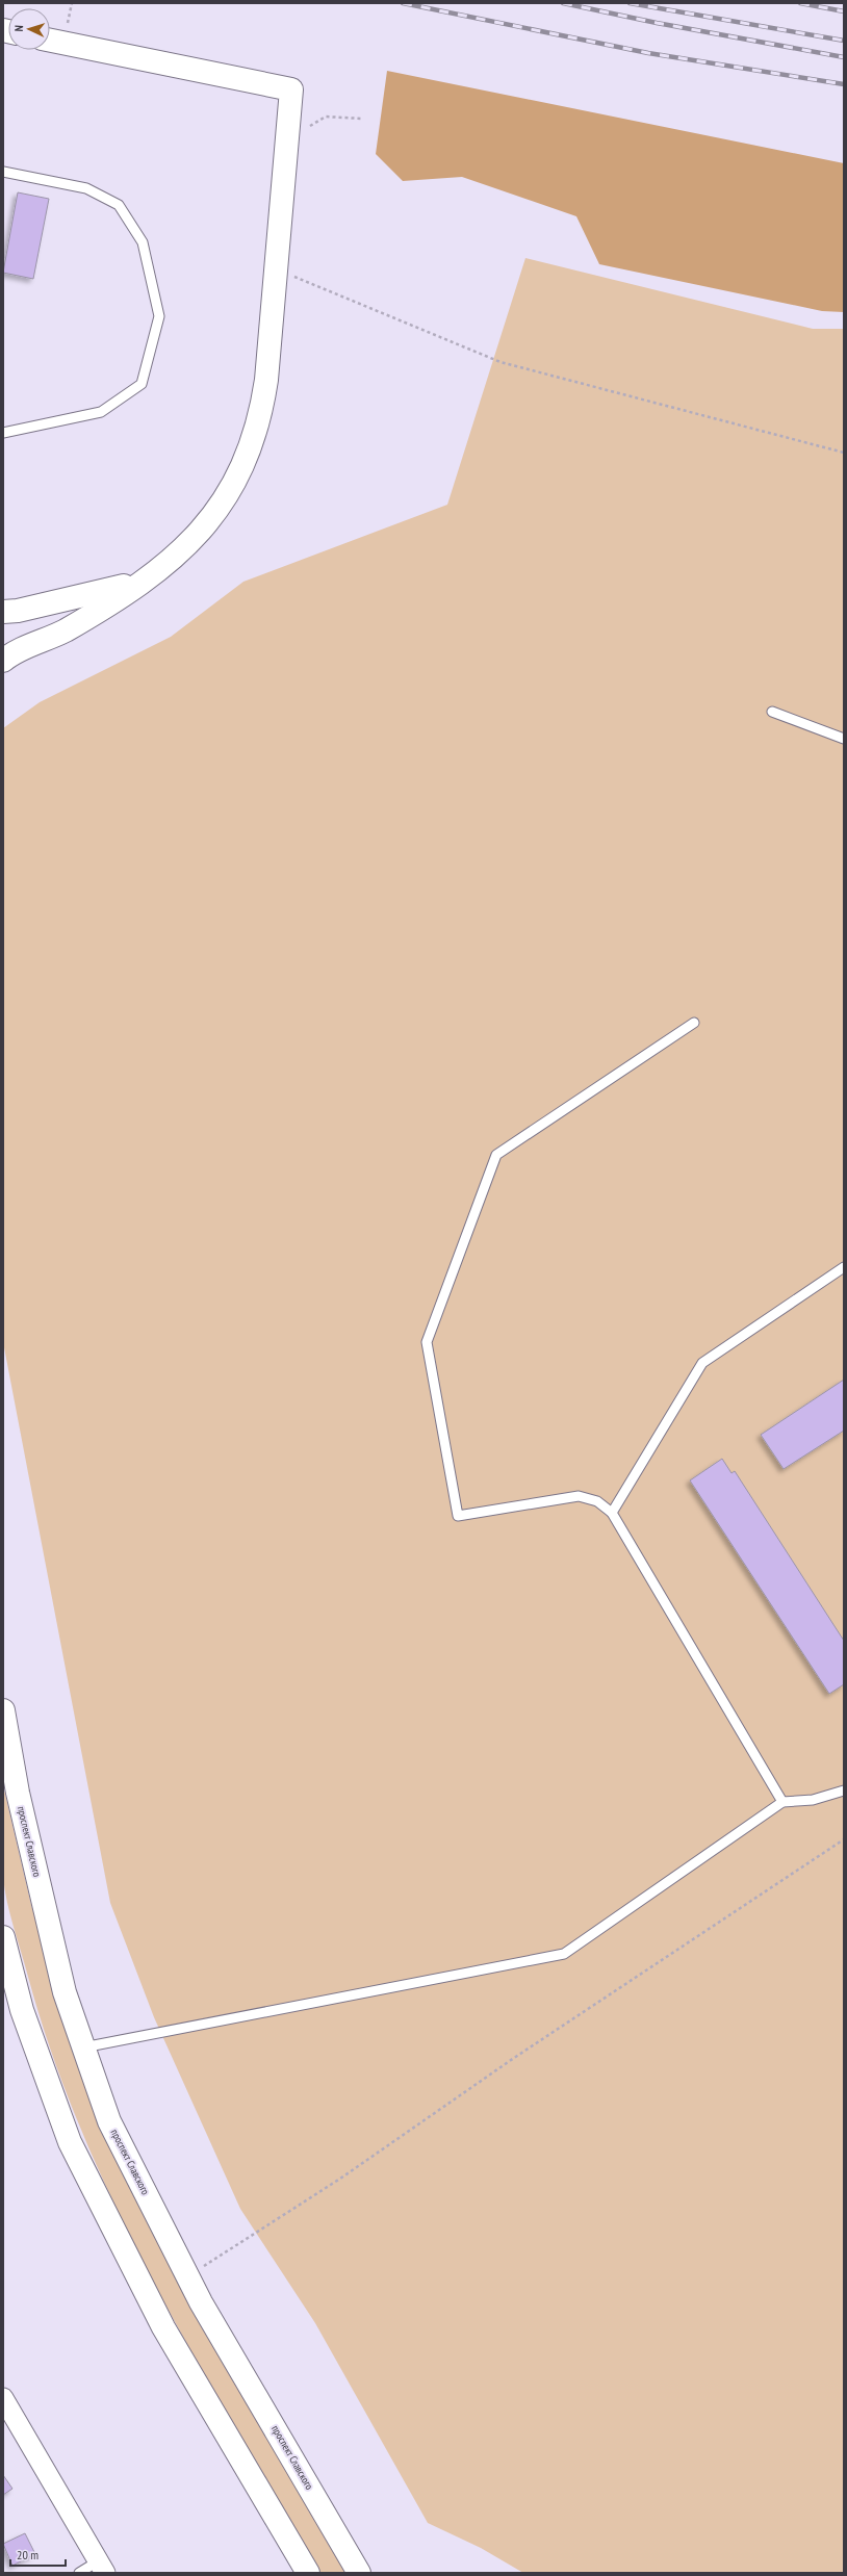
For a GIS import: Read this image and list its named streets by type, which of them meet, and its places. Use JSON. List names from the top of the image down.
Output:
{
  "streets": {
    "main road": ["проспект Славского"]
  },
  "scale_bar": "20 m",
  "north": "left"
}
